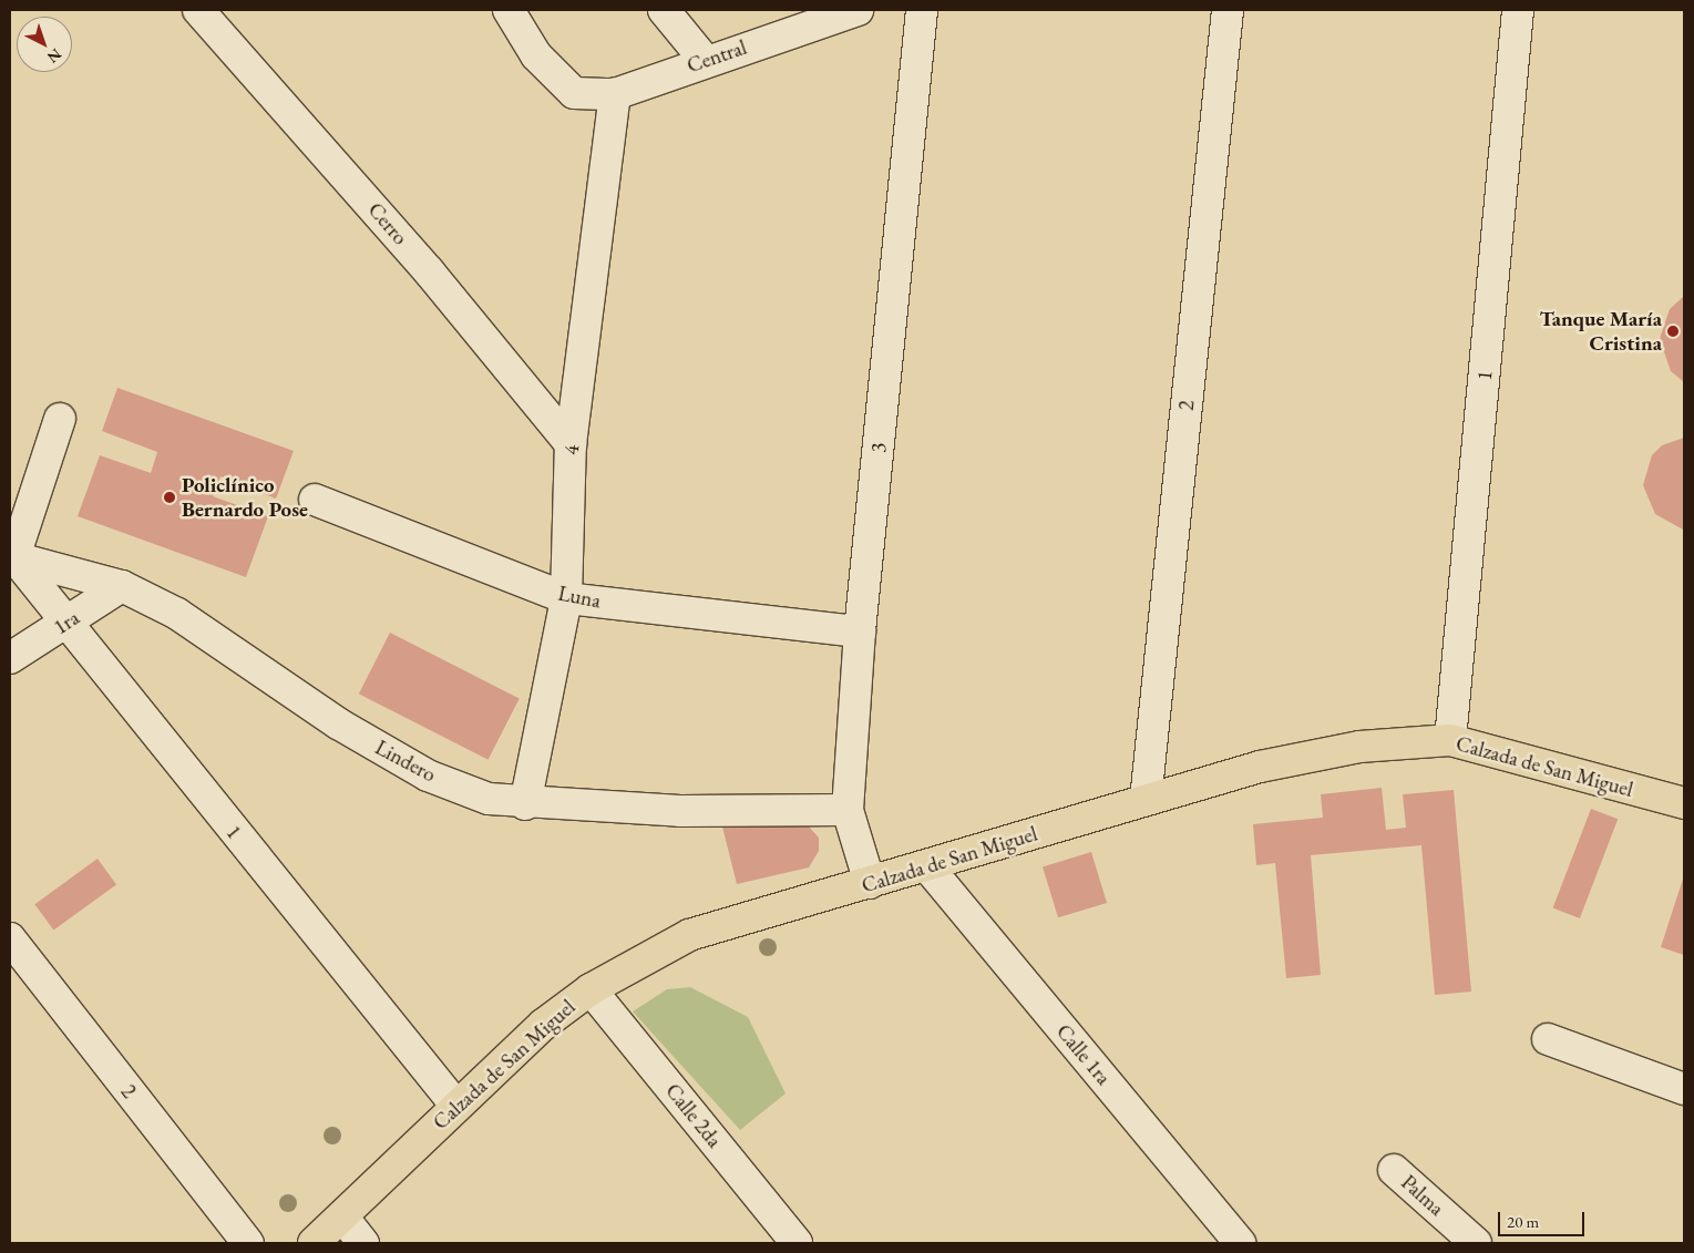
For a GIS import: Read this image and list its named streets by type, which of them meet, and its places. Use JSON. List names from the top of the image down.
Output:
{
  "streets": {
    "main road": ["Calzada de San Miguel"],
    "street": [
      "Central",
      "Cerro",
      "1",
      "2",
      "3",
      "4",
      "Luna",
      "1ra",
      "Lindero",
      "Calle 1ra",
      "Calle 2da",
      "Palma"
    ]
  },
  "crossings": [
    ["Central", "4"],
    ["Cerro", "4"],
    ["1", "1ra"],
    ["1", "Lindero"],
    ["1", "Calzada de San Miguel"],
    ["2", "Calzada de San Miguel"],
    ["3", "Luna"],
    ["3", "Lindero"],
    ["3", "Calzada de San Miguel"],
    ["4", "Luna"],
    ["4", "Lindero"],
    ["1ra", "Lindero"],
    ["Calzada de San Miguel", "Calle 1ra"],
    ["Calzada de San Miguel", "Calle 2da"]
  ],
  "places": ["Tanque María Cristina", "Policlínico Bernardo Pose"],
  "scale_bar": "20 m",
  "north": "bottom right"
}
